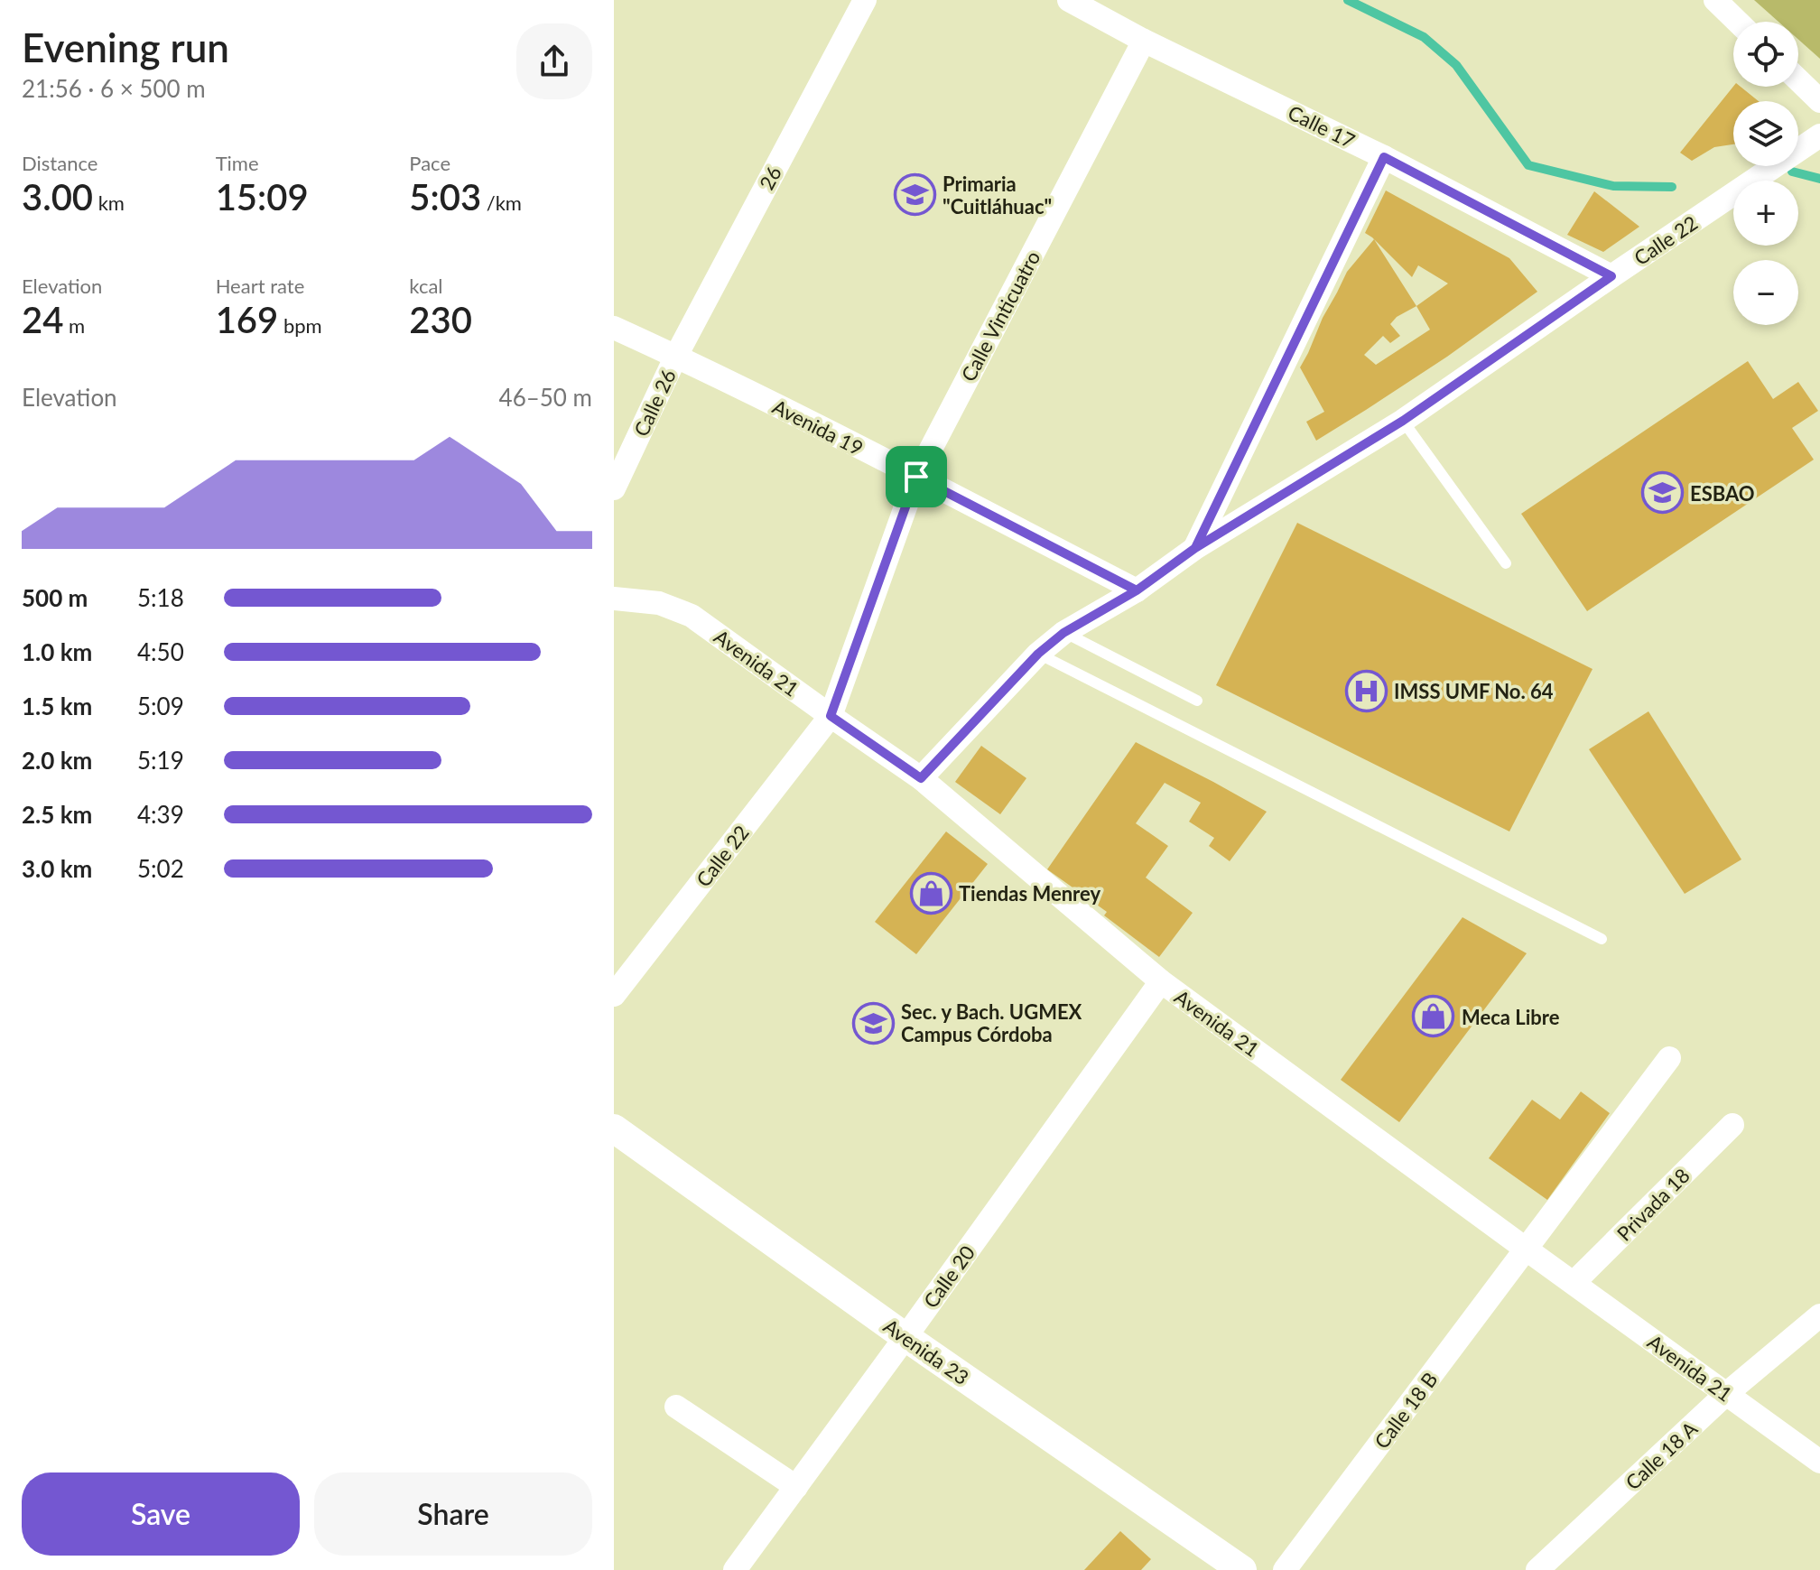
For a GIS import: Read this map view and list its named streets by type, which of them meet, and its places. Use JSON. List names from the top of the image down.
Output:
{
  "streets": {
    "street": [
      "Calle 17",
      "26",
      "Calle 22",
      "Calle Vinticuatro",
      "Calle 26",
      "Avenida 19",
      "Avenida 21",
      "Privada 18",
      "Calle 20",
      "Avenida 23",
      "Calle 18 B",
      "Calle 18 A"
    ]
  },
  "crossings": [
    ["Calle 17", "Calle 22"],
    ["Calle 17", "Calle Vinticuatro"],
    ["26", "Calle 26"],
    ["26", "Avenida 19"],
    ["Calle 22", "Calle Vinticuatro"],
    ["Calle 22", "Avenida 19"],
    ["Calle 22", "Avenida 21"],
    ["Calle Vinticuatro", "Avenida 19"],
    ["Calle Vinticuatro", "Avenida 21"],
    ["Calle 26", "Avenida 19"],
    ["Avenida 21", "Privada 18"],
    ["Avenida 21", "Calle 20"],
    ["Avenida 21", "Calle 18 B"],
    ["Avenida 21", "Calle 18 A"],
    ["Calle 20", "Avenida 23"]
  ],
  "places": {
    "school or university": ["Primaria \"Cuitláhuac\"", "ESBAO", "Sec. y Bach. UGMEX Campus Córdoba"],
    "hospital": ["IMSS UMF No. 64"],
    "shop": ["Tiendas Menrey", "Meca Libre"]
  },
  "page": {
    "heading": ["Evening run", "21:56 · 6 × 500 m"],
    "map_buttons": ["+", "−"],
    "stats": [
      ["Distance", "3.00 km"],
      ["Time", "15:09"],
      ["Pace", "5:03 /km"],
      ["Elevation", "24 m"],
      ["Heart rate", "169 bpm"],
      ["kcal", "230"]
    ],
    "chart": ["Elevation", "46–50 m"],
    "list": [
      {
        "name": "500 m",
        "note": "5:18"
      },
      {
        "name": "1.0 km",
        "note": "4:50"
      },
      {
        "name": "1.5 km",
        "note": "5:09"
      },
      {
        "name": "2.0 km",
        "note": "5:19"
      },
      {
        "name": "2.5 km",
        "note": "4:39"
      },
      {
        "name": "3.0 km",
        "note": "5:02"
      }
    ],
    "buttons": ["Save", "Share"]
  }
}
